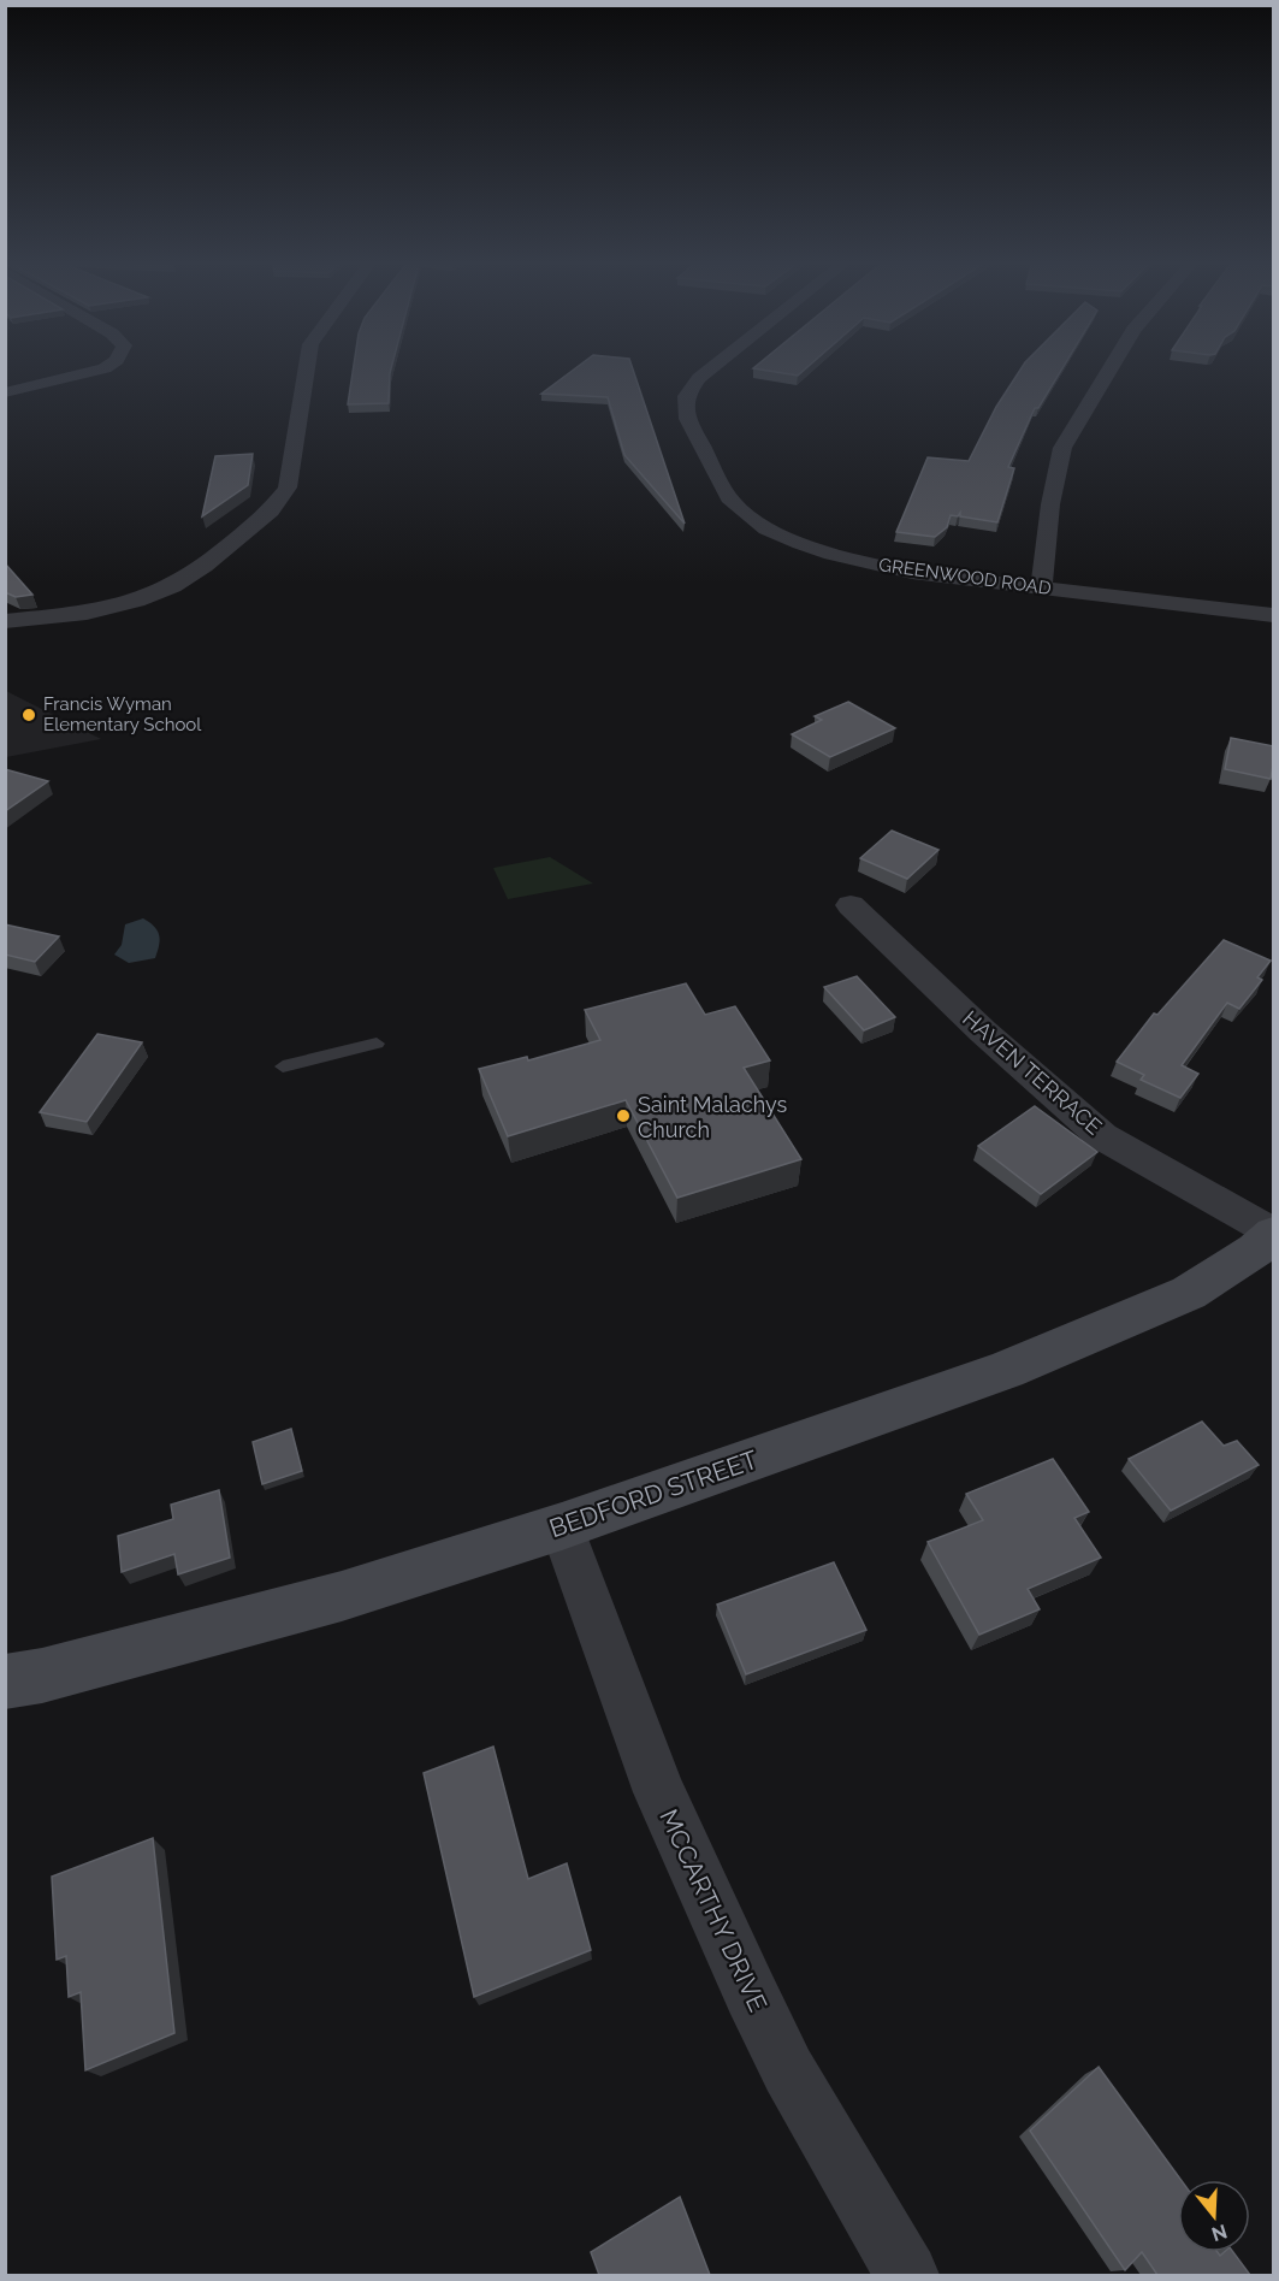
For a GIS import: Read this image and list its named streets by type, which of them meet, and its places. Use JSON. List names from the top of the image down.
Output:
{
  "streets": {
    "main road": ["BEDFORD STREET"],
    "street": ["GREENWOOD ROAD", "HAVEN TERRACE", "MCCARTHY DRIVE"]
  },
  "crossings": [
    ["HAVEN TERRACE", "BEDFORD STREET"],
    ["BEDFORD STREET", "MCCARTHY DRIVE"]
  ],
  "places": ["Francis Wyman Elementary School", "Saint Malachys Church"],
  "north": "bottom"
}
